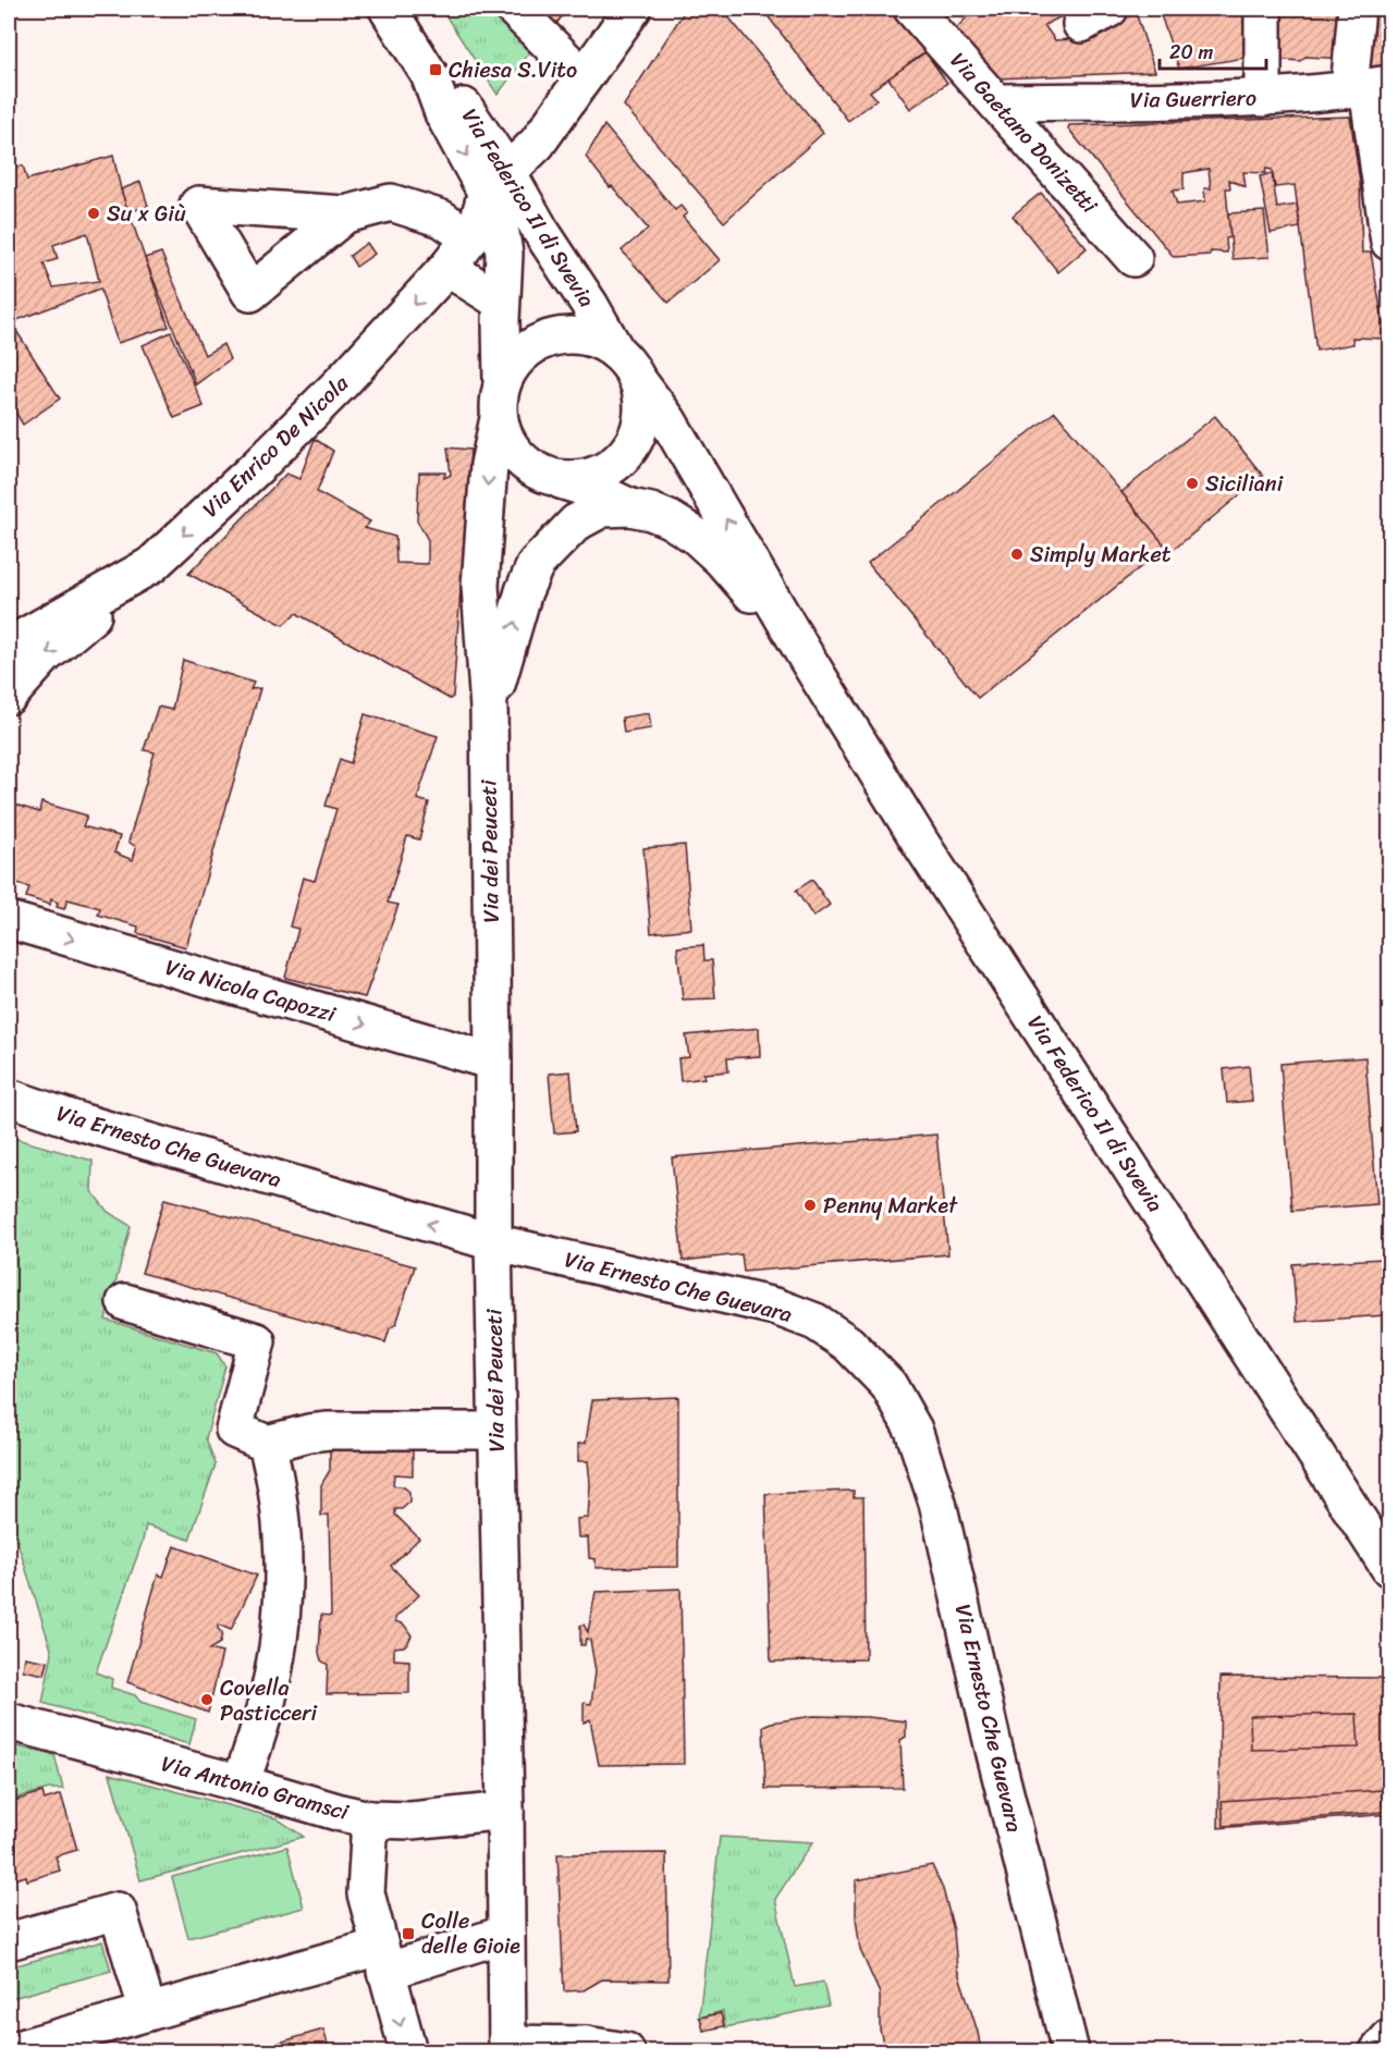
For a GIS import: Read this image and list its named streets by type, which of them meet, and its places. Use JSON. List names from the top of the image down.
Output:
{
  "streets": {
    "street": [
      "Via Guerriero",
      "Via Gaetano Donizetti",
      "Via Federico II di Svevia",
      "Via Enrico De Nicola",
      "Via dei Peuceti",
      "Via Nicola Capozzi",
      "Via Ernesto Che Guevara",
      "Via Antonio Gramsci"
    ]
  },
  "crossings": [
    ["Via Guerriero", "Via Gaetano Donizetti"],
    ["Via Federico II di Svevia", "Via Enrico De Nicola"],
    ["Via dei Peuceti", "Via Nicola Capozzi"],
    ["Via dei Peuceti", "Via Ernesto Che Guevara"],
    ["Via dei Peuceti", "Via Antonio Gramsci"]
  ],
  "one_way": ["Via Nicola Capozzi"],
  "places": {
    "transit": ["Chiesa S.Vito", "Colle delle Gioie"],
    "other": [
      "Su x Giù",
      "Siciliani",
      "Simply Market",
      "Penny Market",
      "Covella Pasticceri"
    ]
  },
  "scale_bar": "20 m"
}
